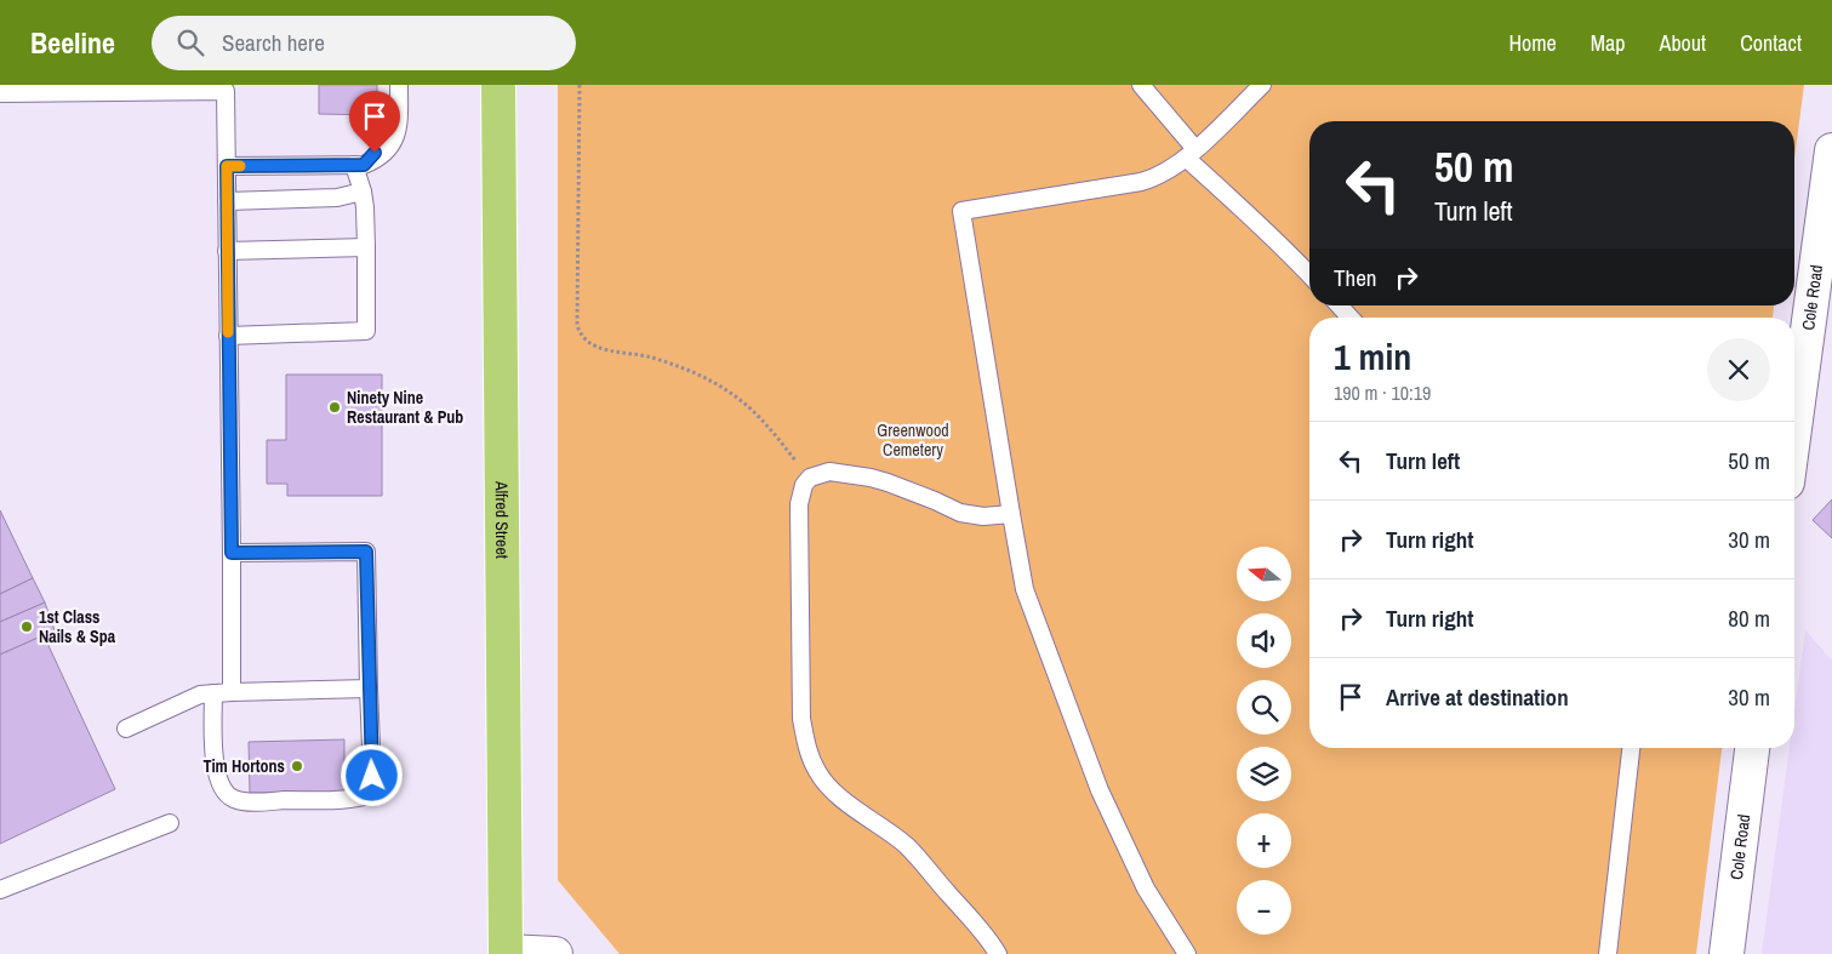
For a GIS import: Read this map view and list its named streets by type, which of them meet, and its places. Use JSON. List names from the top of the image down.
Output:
{
  "streets": {
    "main road": ["Alfred Street"],
    "street": ["Cole Road"]
  },
  "parks": ["Greenwood Cemetery"],
  "places": ["Ninety Nine Restaurant & Pub", "1st Class Nails & Spa", "Tim Hortons"],
  "north": "left",
  "page": {
    "header": "Beeline",
    "search": "Search here",
    "nav": [
      "Home",
      "Map",
      "About",
      "Contact"
    ],
    "turn": ["50 m", "Turn left"],
    "then": "Then",
    "heading": ["1 min", "190 m · 10:19"],
    "list": [
      {
        "name": "Turn left",
        "value": "50 m"
      },
      {
        "name": "Turn right",
        "value": "30 m"
      },
      {
        "name": "Turn right",
        "value": "80 m"
      },
      {
        "name": "Arrive at destination",
        "value": "30 m"
      }
    ],
    "map_buttons": ["+", "−"]
  }
}
